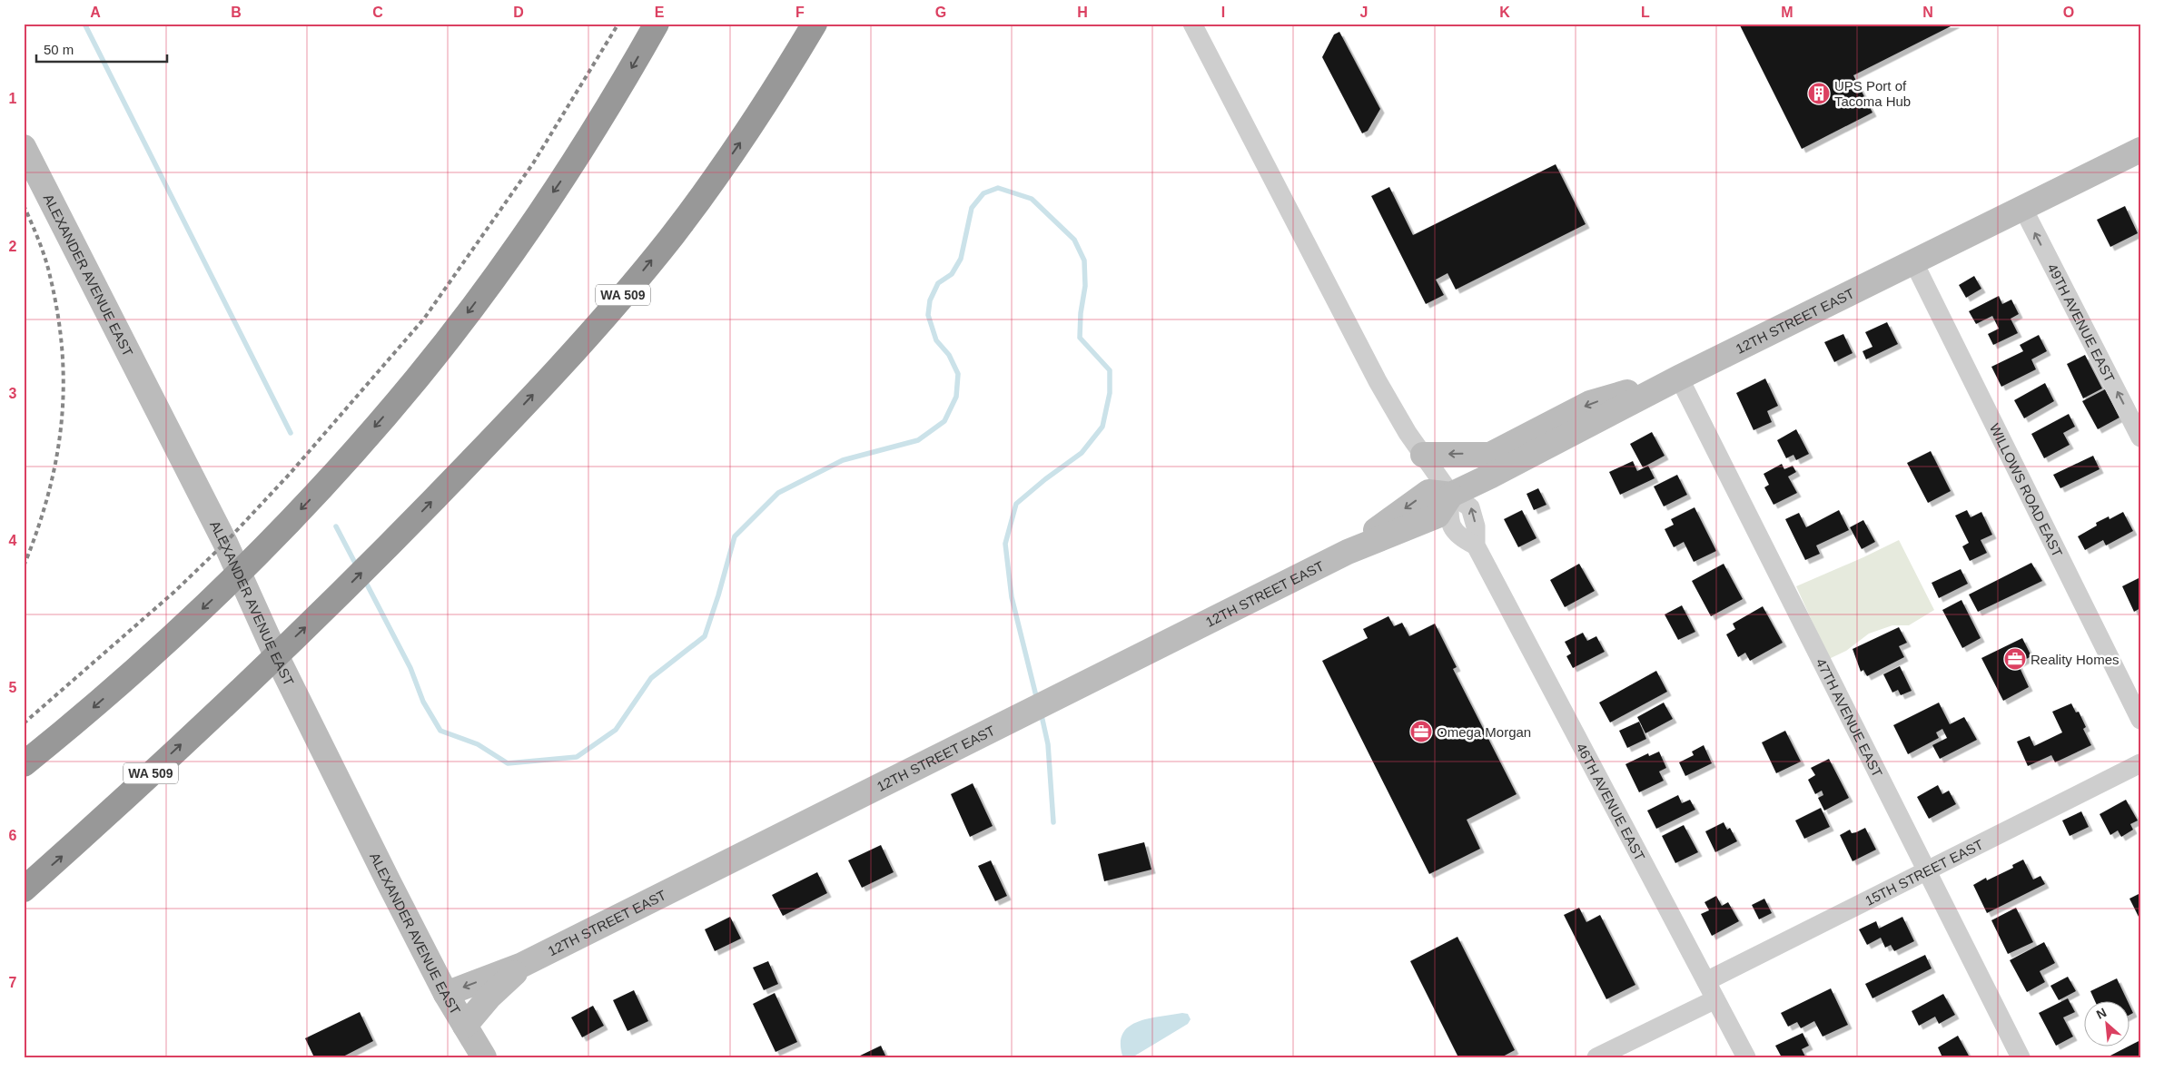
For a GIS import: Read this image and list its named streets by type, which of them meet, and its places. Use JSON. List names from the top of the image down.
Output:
{
  "streets": {
    "highway": ["WA 509"],
    "street": [
      "ALEXANDER AVENUE EAST",
      "12TH STREET EAST",
      "49TH AVENUE EAST",
      "WILLOWS ROAD EAST",
      "47TH AVENUE EAST",
      "46TH AVENUE EAST",
      "15TH STREET EAST"
    ]
  },
  "crossings": [
    ["ALEXANDER AVENUE EAST", "WA 509"],
    ["ALEXANDER AVENUE EAST", "12TH STREET EAST"],
    ["12TH STREET EAST", "49TH AVENUE EAST"],
    ["12TH STREET EAST", "WILLOWS ROAD EAST"],
    ["12TH STREET EAST", "47TH AVENUE EAST"],
    ["12TH STREET EAST", "46TH AVENUE EAST"],
    ["47TH AVENUE EAST", "15TH STREET EAST"],
    ["46TH AVENUE EAST", "15TH STREET EAST"]
  ],
  "one_way": ["49TH AVENUE EAST"],
  "places": {
    "building": ["UPS Port of Tacoma Hub"],
    "office": ["Reality Homes", "Omega Morgan"]
  },
  "scale_bar": "50 m",
  "north": "top left",
  "grid": {
    "columns": [
      "A",
      "B",
      "C",
      "D",
      "E",
      "F",
      "G",
      "H",
      "I",
      "J",
      "K",
      "L",
      "M",
      "N",
      "O"
    ],
    "rows": [
      "1",
      "2",
      "3",
      "4",
      "5",
      "6",
      "7"
    ]
  }
}
